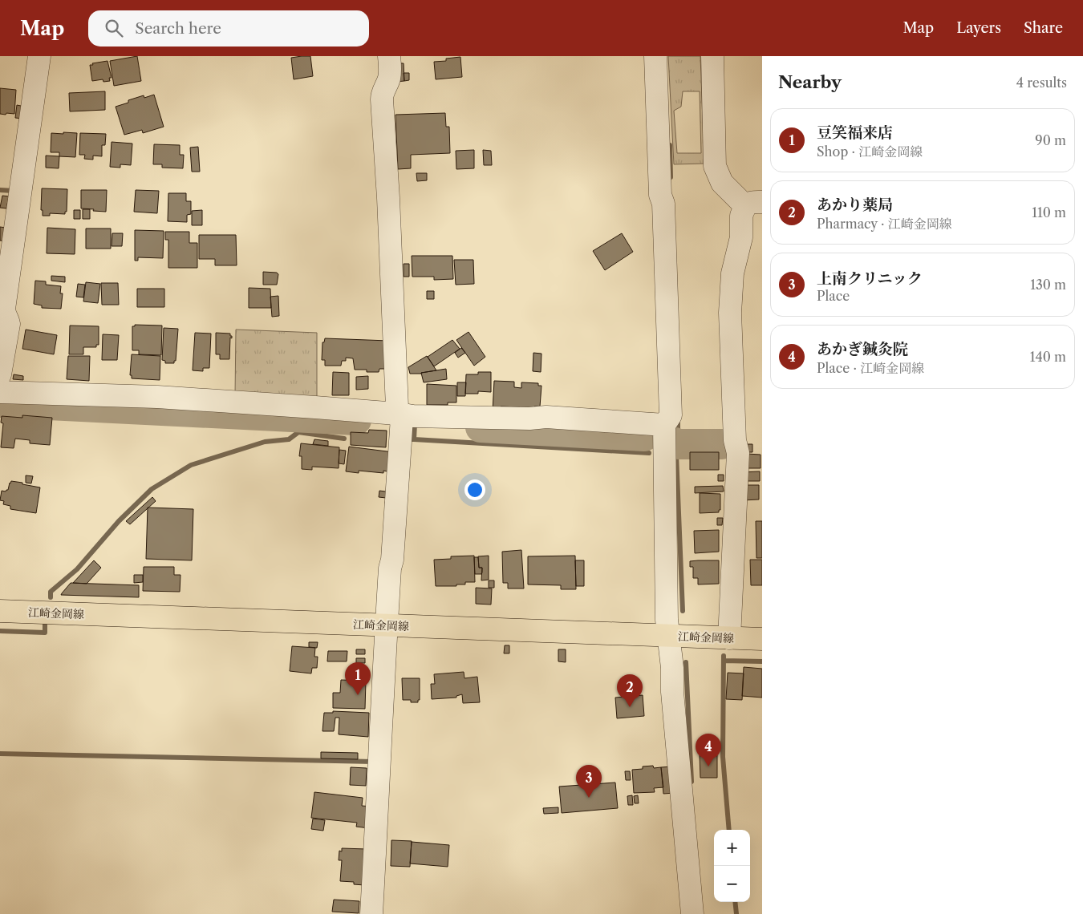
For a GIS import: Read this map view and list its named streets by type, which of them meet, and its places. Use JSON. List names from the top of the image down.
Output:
{
  "streets": {
    "main road": ["江崎金岡線"]
  },
  "page": {
    "header": "Map",
    "search": "Search here",
    "nav": ["Map", "Layers", "Share"],
    "heading": ["Nearby", "4 results"],
    "list": [
      {
        "mark": "1",
        "name": "豆笑福来店",
        "note": "Shop · 江崎金岡線",
        "value": "90 m"
      },
      {
        "mark": "2",
        "name": "あかり薬局",
        "note": "Pharmacy · 江崎金岡線",
        "value": "110 m"
      },
      {
        "mark": "3",
        "name": "上南クリニック",
        "note": "Place",
        "value": "130 m"
      },
      {
        "mark": "4",
        "name": "あかぎ鍼灸院",
        "note": "Place · 江崎金岡線",
        "value": "140 m"
      }
    ],
    "pins": [
      "1",
      "2",
      "4",
      "3"
    ],
    "map_buttons": ["+", "−"]
  }
}
